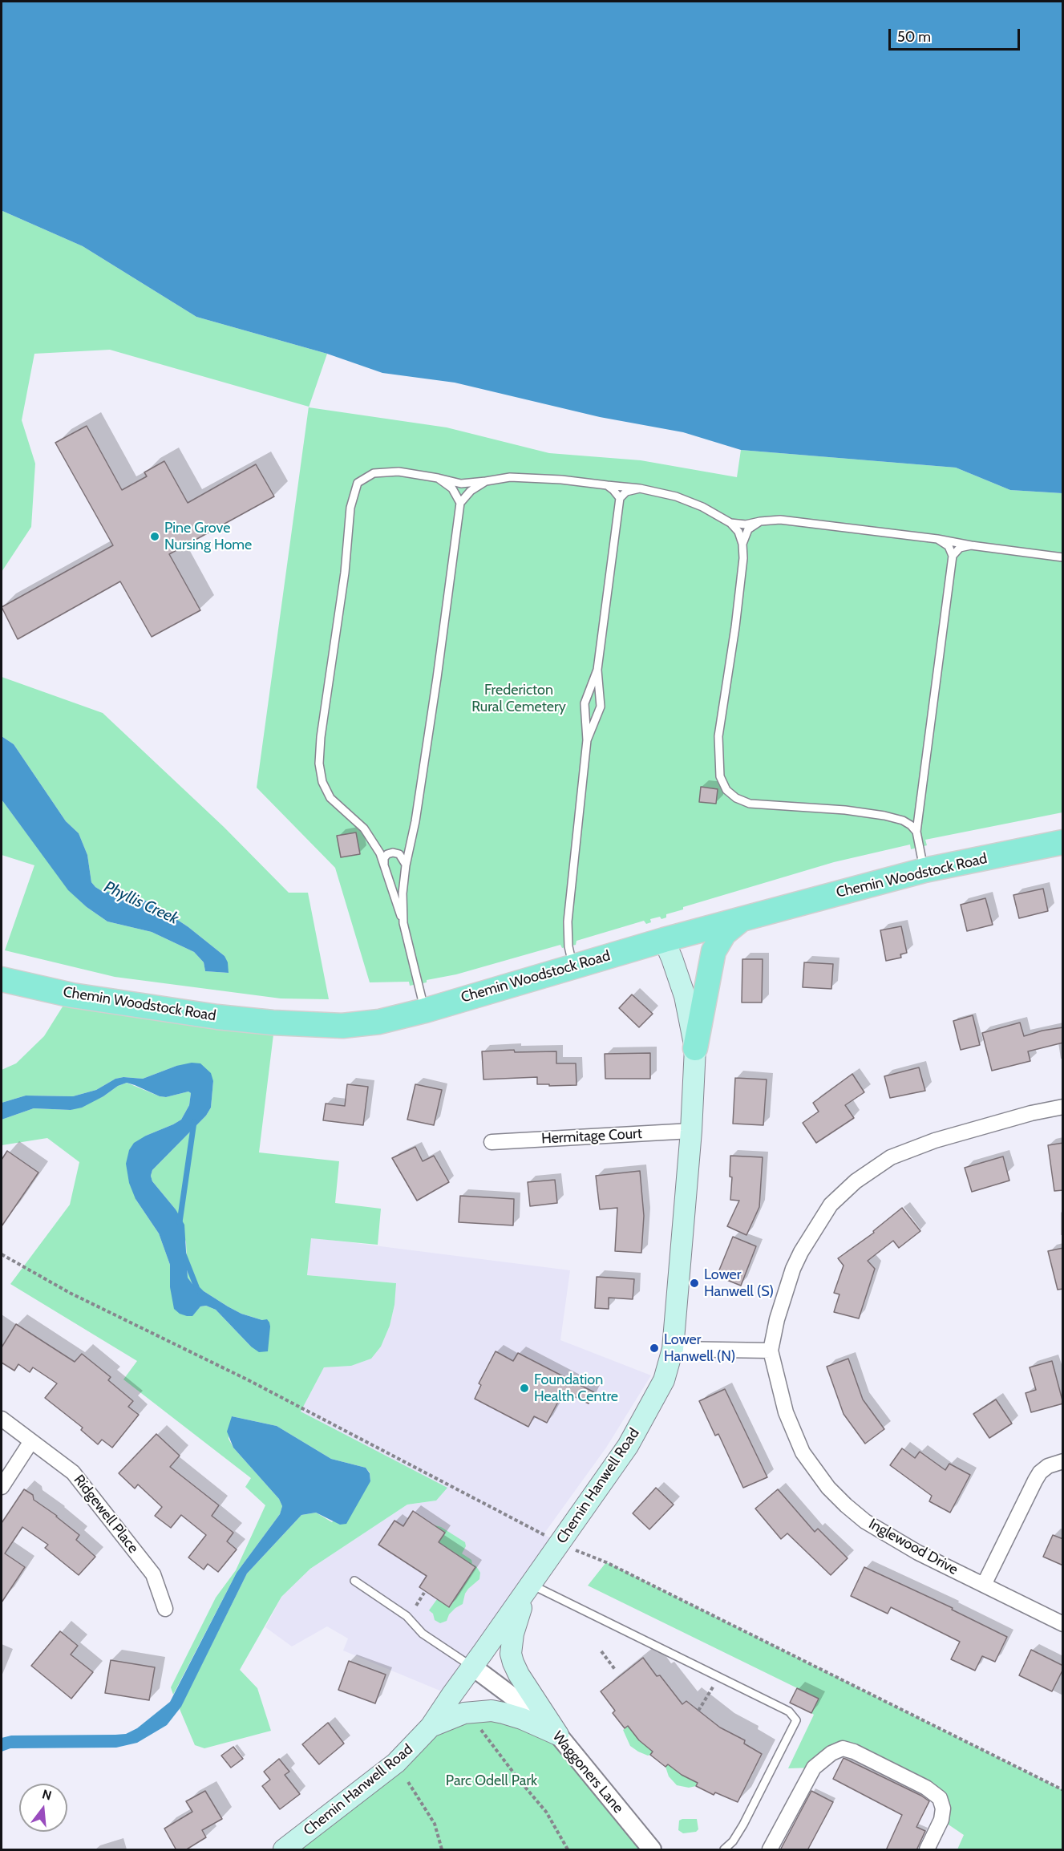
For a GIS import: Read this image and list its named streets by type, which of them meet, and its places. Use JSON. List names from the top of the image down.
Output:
{
  "streets": {
    "main road": ["Chemin Woodstock Road", "Chemin Hanwell Road"],
    "street": [
      "Hermitage Court",
      "Ridgewell Place",
      "Inglewood Drive",
      "Waggoners Lane"
    ]
  },
  "crossings": [
    ["Chemin Woodstock Road", "Chemin Hanwell Road"],
    ["Hermitage Court", "Chemin Hanwell Road"],
    ["Chemin Hanwell Road", "Waggoners Lane"]
  ],
  "water": ["Phyllis Creek"],
  "parks": ["Fredericton Rural Cemetery", "Parc Odell Park"],
  "places": [
    "Pine Grove Nursing Home",
    "Lower Hanwell (S)",
    "Lower Hanwell (N)",
    "Foundation Health Centre"
  ],
  "scale_bar": "50 m",
  "north": "top"
}
